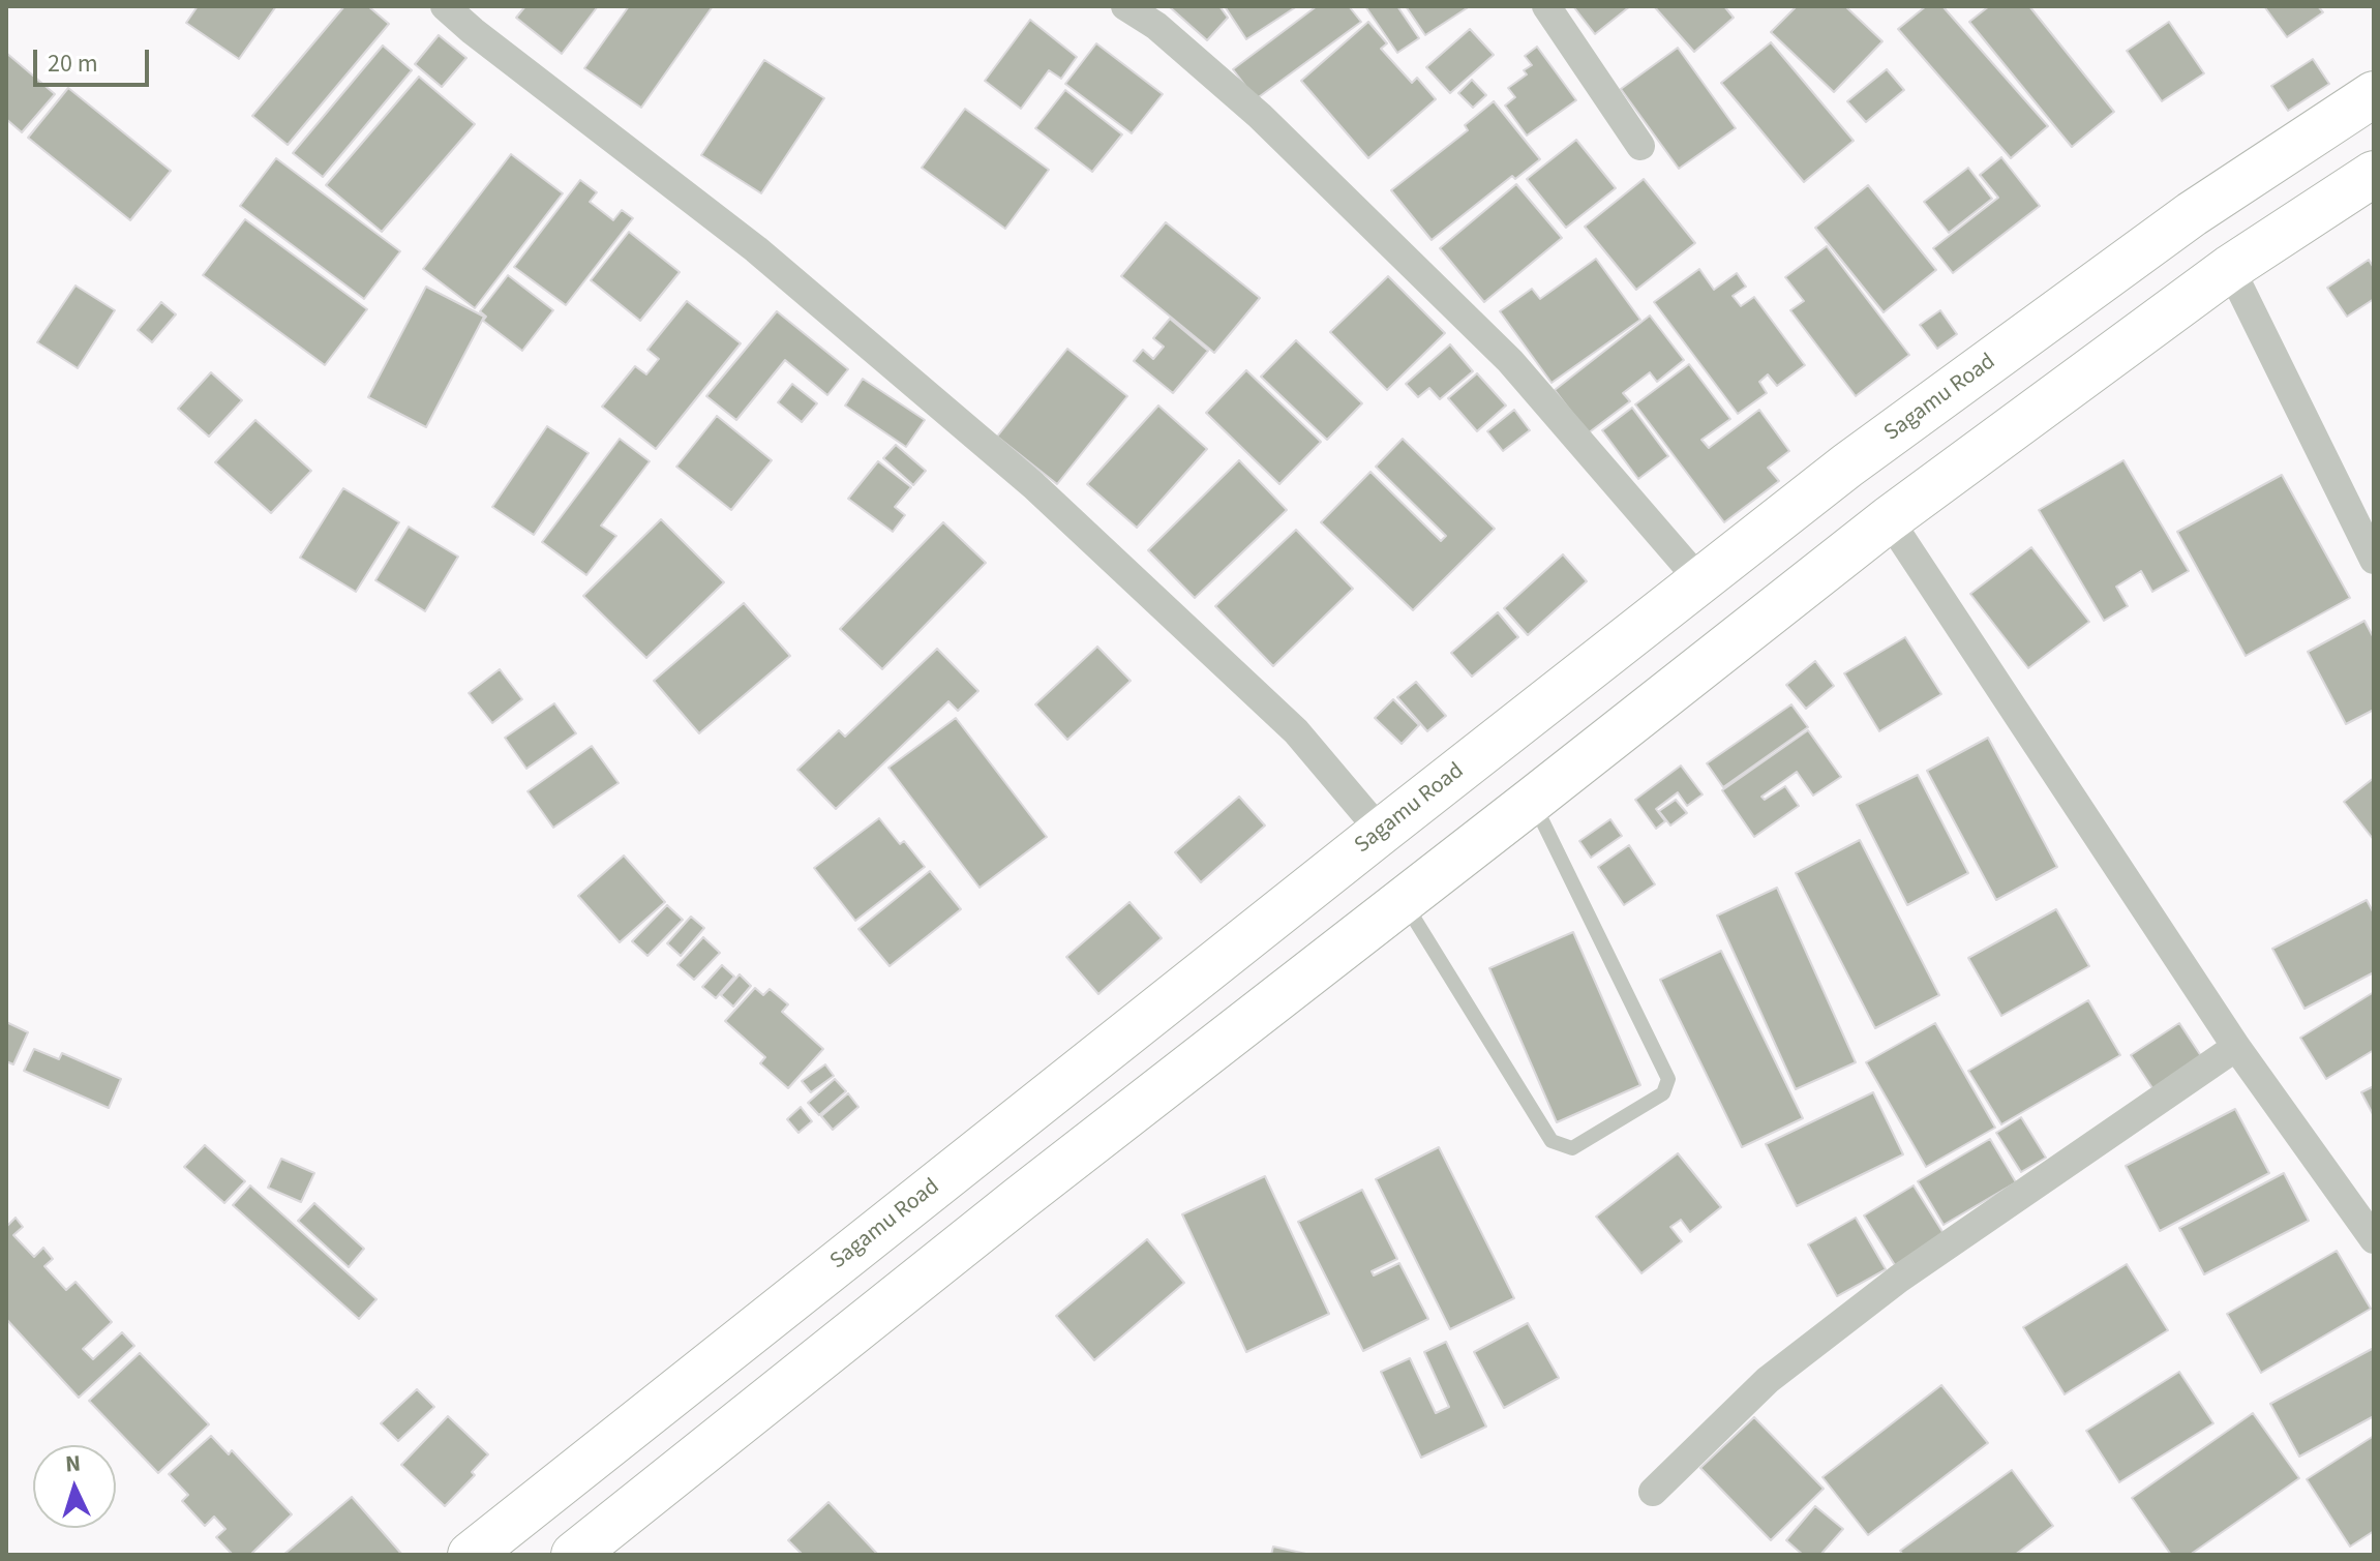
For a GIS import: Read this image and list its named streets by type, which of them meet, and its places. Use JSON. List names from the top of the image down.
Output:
{
  "streets": {
    "highway": ["Sagamu Road"]
  },
  "scale_bar": "20 m",
  "north": "top"
}
